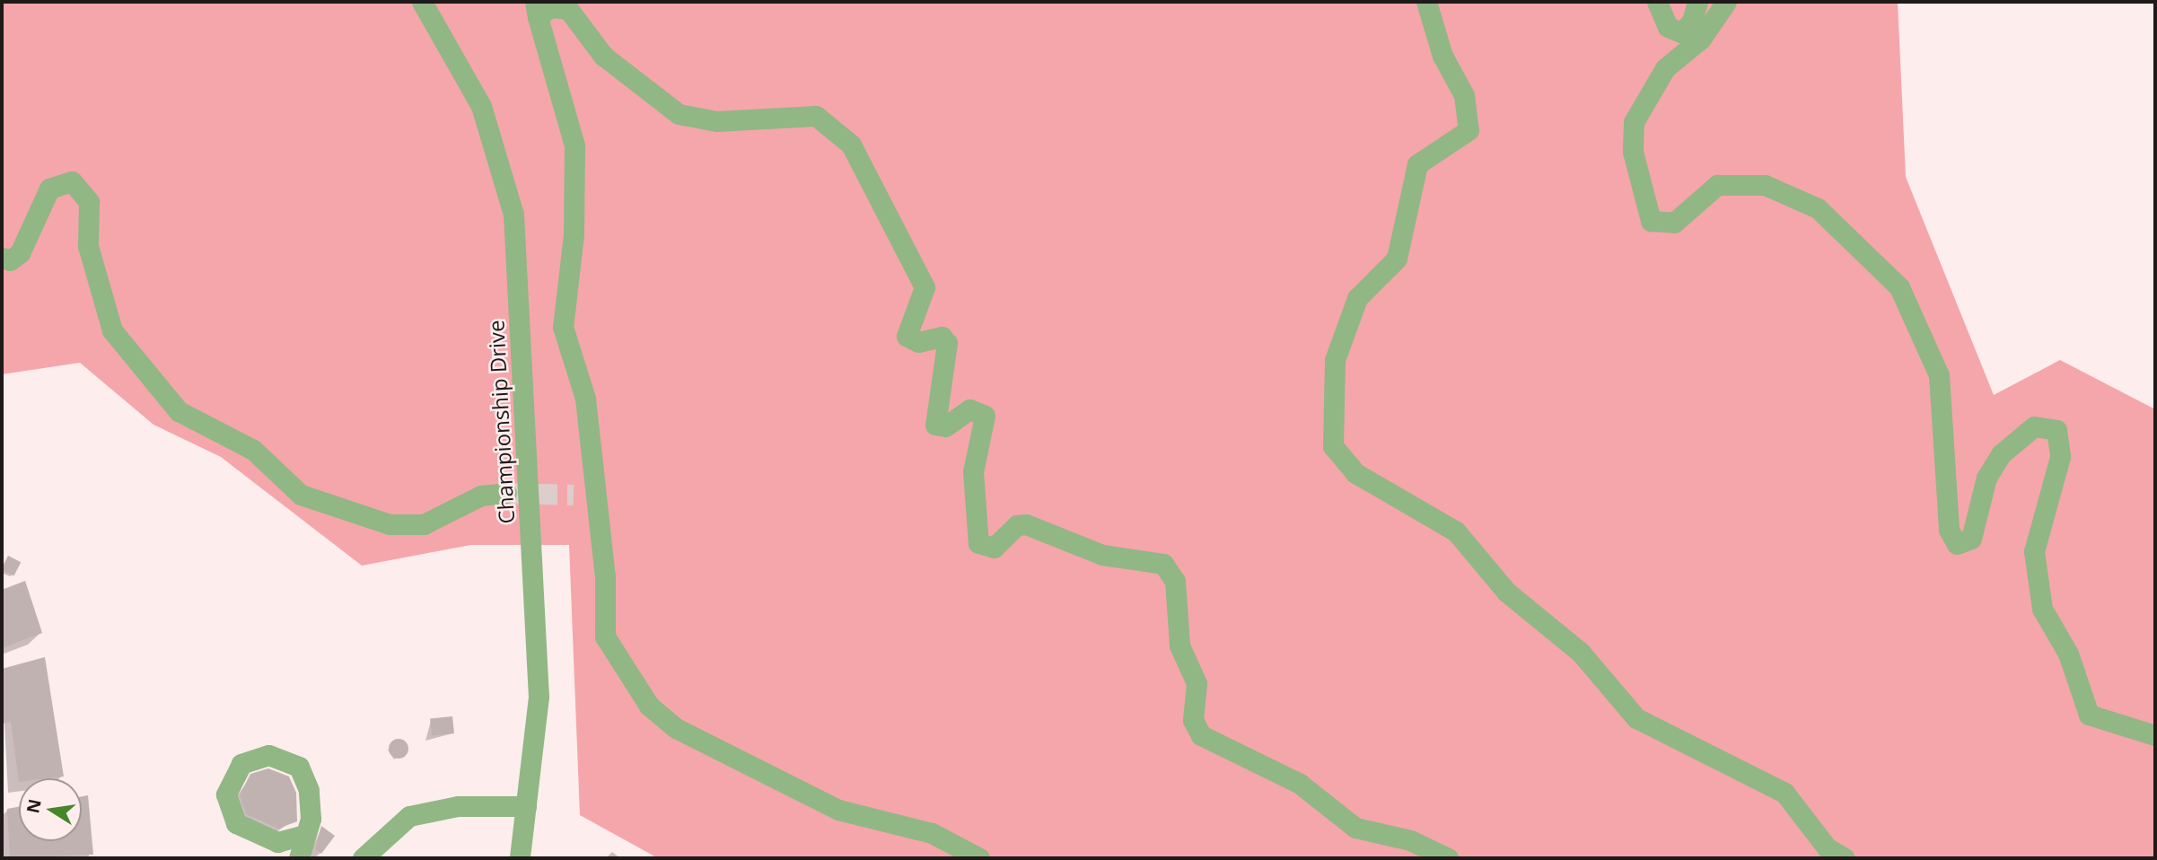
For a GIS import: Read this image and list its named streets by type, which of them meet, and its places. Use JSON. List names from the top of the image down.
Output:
{
  "streets": {
    "street": ["Championship Drive"]
  },
  "north": "left"
}
